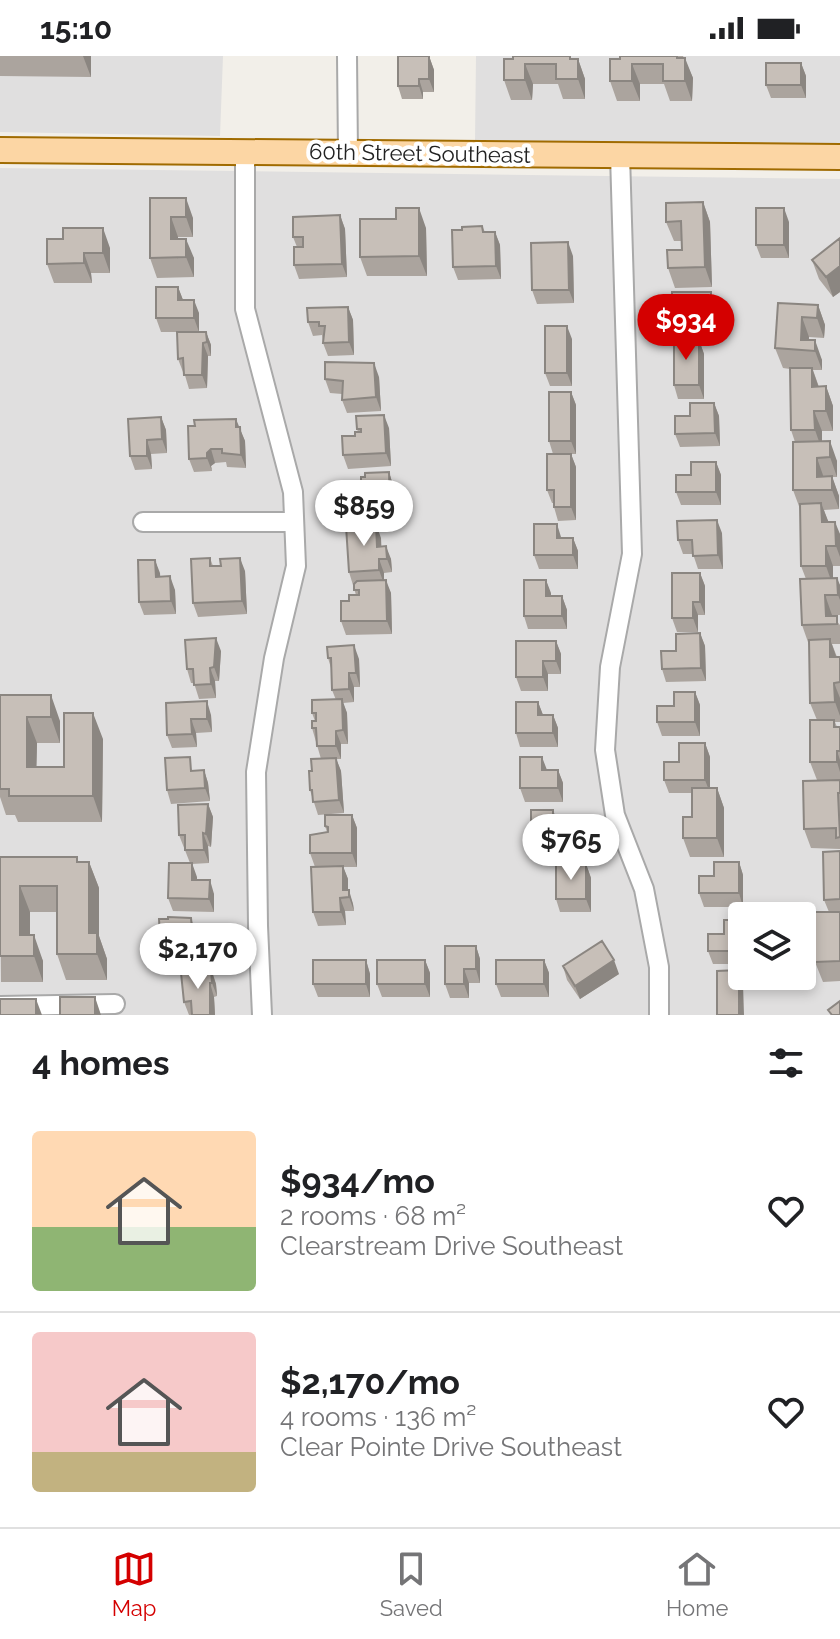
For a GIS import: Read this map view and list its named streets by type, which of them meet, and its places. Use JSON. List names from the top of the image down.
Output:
{
  "streets": {
    "main road": ["60th Street Southeast"]
  },
  "page": {
    "status": "15:10",
    "price": [
      "$934",
      "$859",
      "$765",
      "$2,170"
    ],
    "heading": "4 homes",
    "list": [
      {
        "name": "$934/mo",
        "note": "2 rooms · 68 m² · Clearstream Drive Southeast"
      },
      {
        "name": "$2,170/mo",
        "note": "4 rooms · 136 m² · Clear Pointe Drive Southeast"
      }
    ],
    "tabs": ["Map", "Saved", "Home"]
  }
}
